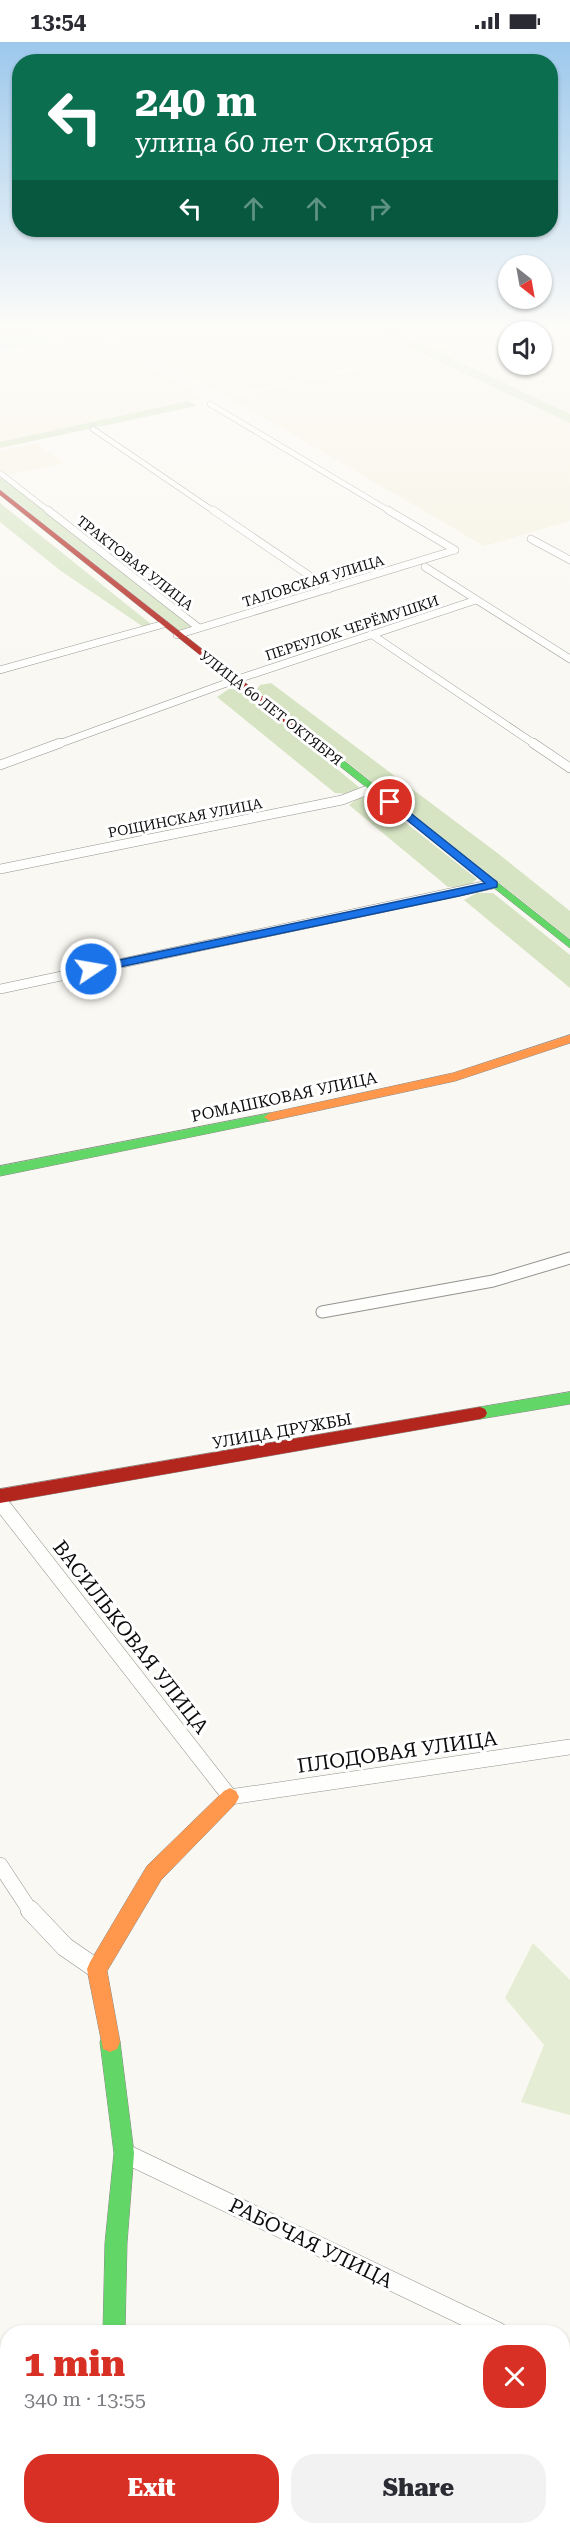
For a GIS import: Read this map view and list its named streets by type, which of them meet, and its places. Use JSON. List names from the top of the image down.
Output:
{
  "streets": {
    "street": [
      "ТРАКТОВАЯ УЛИЦА",
      "ТАЛОВСКАЯ УЛИЦА",
      "ПЕРЕУЛОК ЧЕРЁМУШКИ",
      "УЛИЦА 60 ЛЕТ ОКТЯБРЯ",
      "РОЩИНСКАЯ УЛИЦА",
      "РОМАШКОВАЯ УЛИЦА",
      "УЛИЦА ДРУЖБЫ",
      "ВАСИЛЬКОВАЯ УЛИЦА",
      "ПЛОДОВАЯ УЛИЦА",
      "РАБОЧАЯ УЛИЦА"
    ]
  },
  "crossings": [
    ["ТРАКТОВАЯ УЛИЦА", "ТАЛОВСКАЯ УЛИЦА"],
    ["ТАЛОВСКАЯ УЛИЦА", "УЛИЦА 60 ЛЕТ ОКТЯБРЯ"],
    ["ПЕРЕУЛОК ЧЕРЁМУШКИ", "УЛИЦА 60 ЛЕТ ОКТЯБРЯ"],
    ["УЛИЦА 60 ЛЕТ ОКТЯБРЯ", "РОЩИНСКАЯ УЛИЦА"],
    ["ВАСИЛЬКОВАЯ УЛИЦА", "ПЛОДОВАЯ УЛИЦА"]
  ],
  "north": "bottom right",
  "page": {
    "status": "13:54",
    "turn": ["240 m", "улица 60 лет Октября"],
    "heading": ["1 min", "340 m · 13:55"],
    "buttons": ["Exit", "Share"]
  }
}
